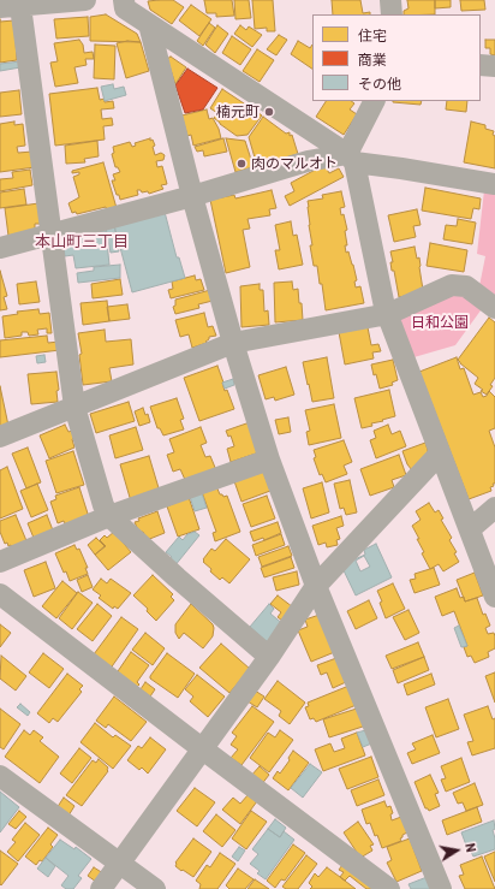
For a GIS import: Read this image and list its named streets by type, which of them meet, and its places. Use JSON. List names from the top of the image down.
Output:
{
  "districts": ["本山町三丁目"],
  "parks": ["日和公園"],
  "places": ["楠元町", "肉のマルオト"],
  "legend": ["住宅", "商業", "その他"],
  "north": "right"
}
